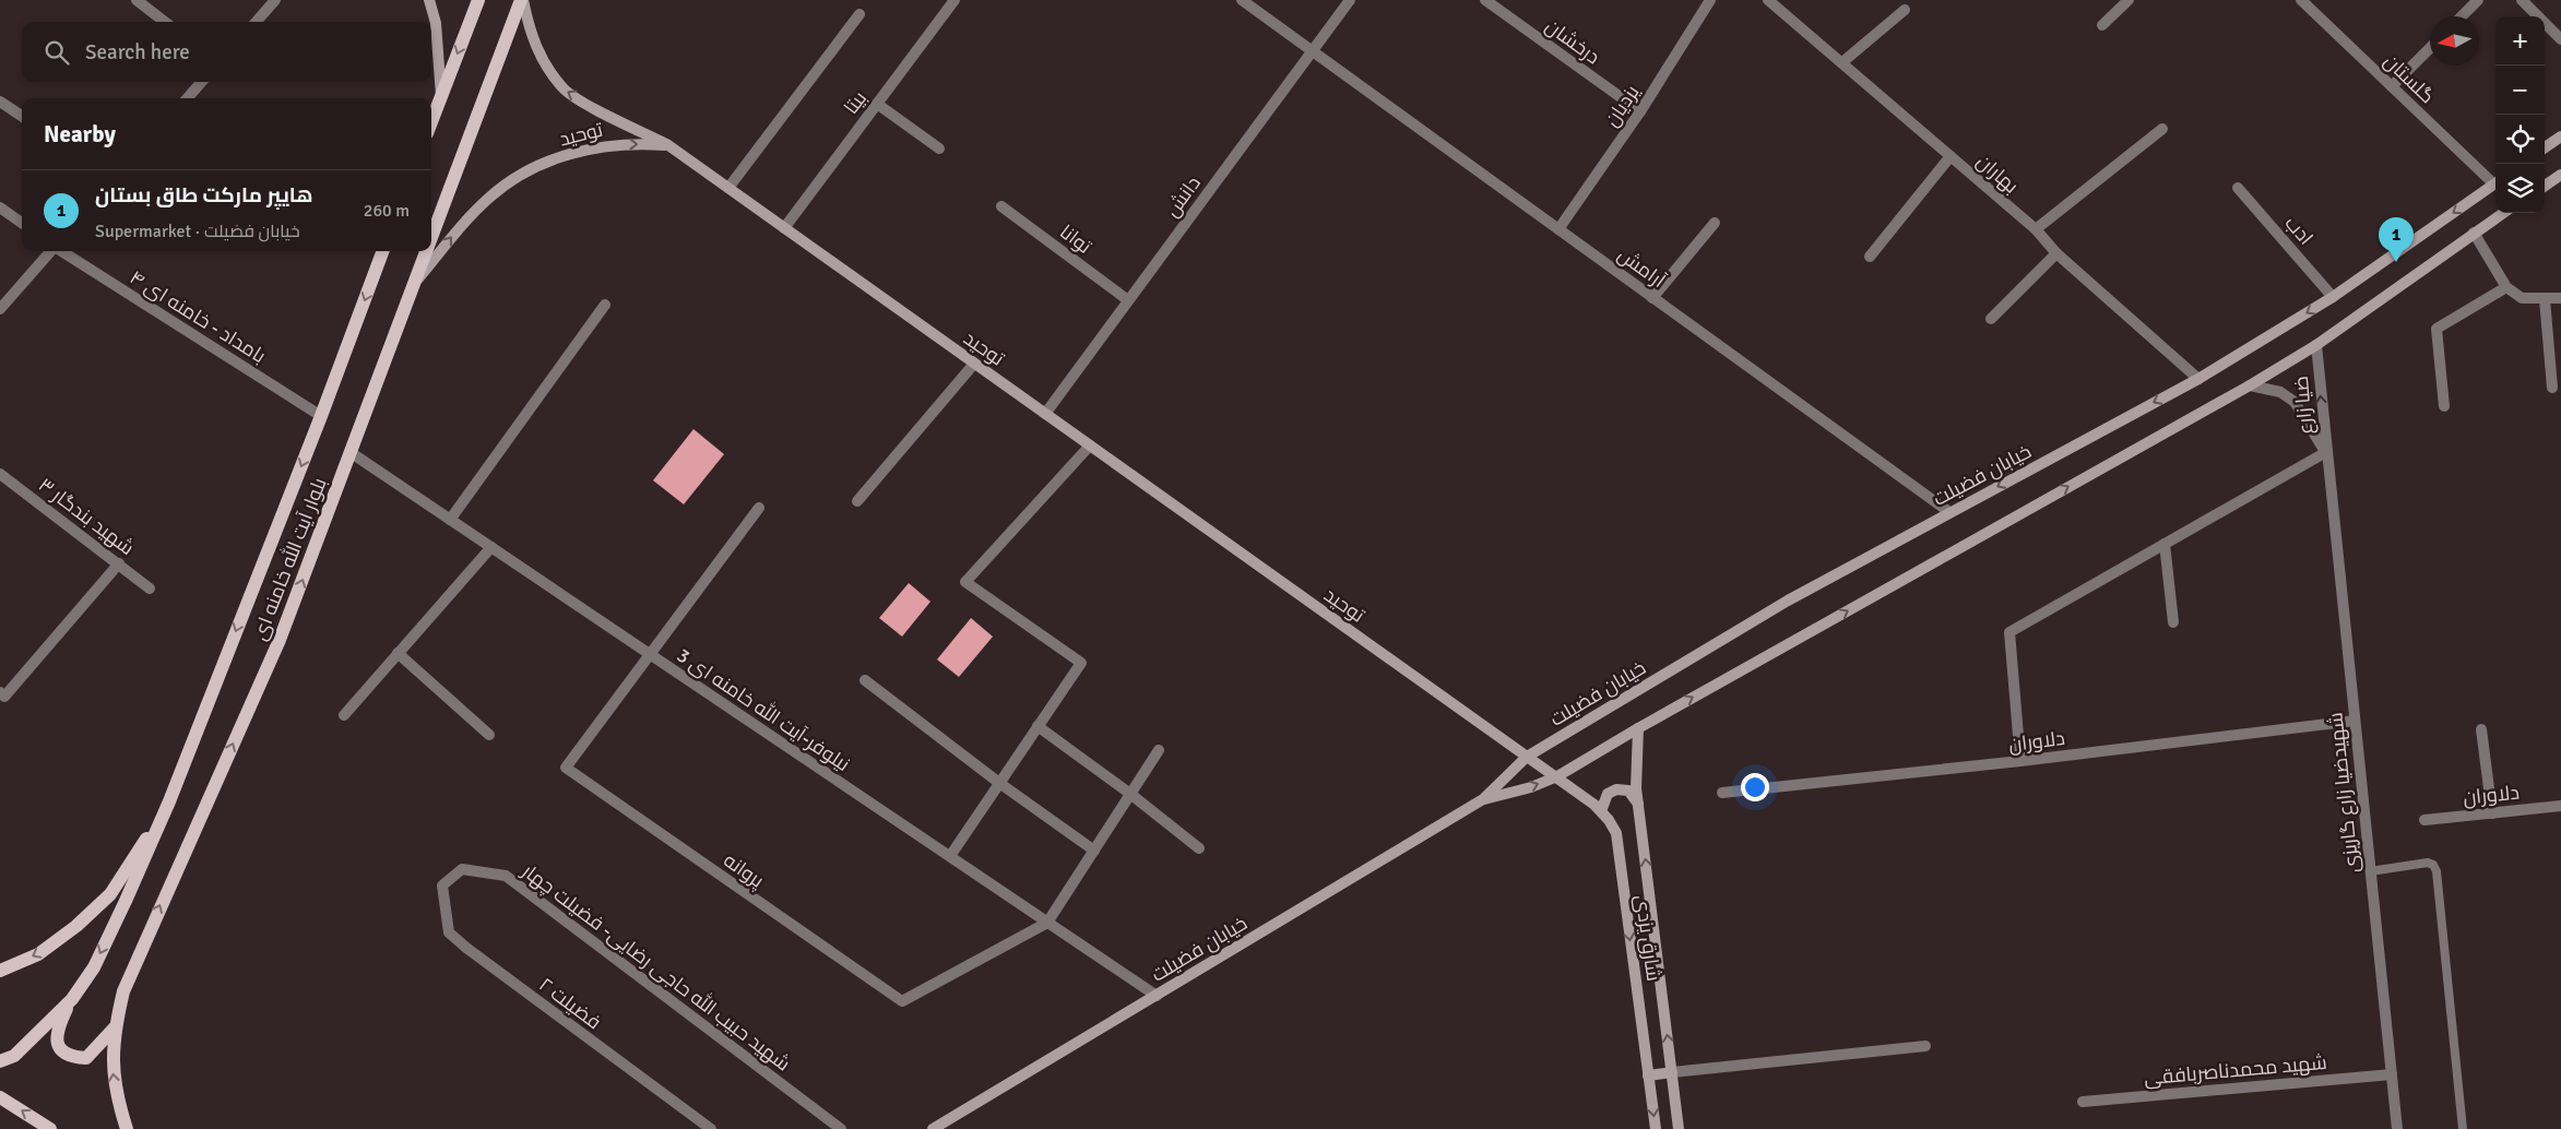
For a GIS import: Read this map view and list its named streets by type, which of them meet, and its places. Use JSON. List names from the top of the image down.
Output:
{
  "streets": {
    "main road": [
      "توحید",
      "خیابان فضیلت",
      "بلوار آیت الله خامنه ای",
      "شارق یزدی"
    ],
    "street": [
      "درخشان",
      "گلستان",
      "بیتا",
      "یزدیان",
      "بهاران",
      "دانش",
      "ادب",
      "توانا",
      "آرامش",
      "بامداد - خامنه ای ۴",
      "ضیا زارع",
      "شهید بندگار ۳",
      "نیلوفر-آیت الله خامنه ای 3",
      "دلاوران",
      "شهیدضیا زارع گاریزی",
      "پروانه",
      "شهید حبیب الله حاجی رضایی- فضیلت چهار",
      "فضیلت ۲",
      "شهید محمدناصربافقی"
    ]
  },
  "crossings": [
    ["درخشان", "یزدیان"],
    ["بیتا", "توحید"],
    ["یزدیان", "آرامش"],
    ["توحید", "دانش"],
    ["توحید", "خیابان فضیلت"],
    ["توحید", "بلوار آیت الله خامنه ای"],
    ["توحید", "شارق یزدی"],
    ["بهاران", "خیابان فضیلت"],
    ["دانش", "توانا"],
    ["دانش", "آرامش"],
    ["ادب", "خیابان فضیلت"],
    ["آرامش", "خیابان فضیلت"],
    ["بامداد - خامنه ای ۴", "بلوار آیت الله خامنه ای"],
    ["ضیا زارع", "خیابان فضیلت"],
    ["ضیا زارع", "شهیدضیا زارع گاریزی"],
    ["خیابان فضیلت", "نیلوفر-آیت الله خامنه ای 3"],
    ["خیابان فضیلت", "شارق یزدی"],
    ["بلوار آیت الله خامنه ای", "نیلوفر-آیت الله خامنه ای 3"],
    ["نیلوفر-آیت الله خامنه ای 3", "پروانه"],
    ["دلاوران", "شهیدضیا زارع گاریزی"],
    ["شهیدضیا زارع گاریزی", "شهید محمدناصربافقی"],
    ["شهید حبیب الله حاجی رضایی- فضیلت چهار", "فضیلت ۲"]
  ],
  "one_way": ["ضیا زارع"],
  "north": "left",
  "page": {
    "map_buttons": ["+", "−"],
    "search": "Search here",
    "heading": "Nearby",
    "list": [
      {
        "mark": "1",
        "name": "هایپر مارکت طاق بستان",
        "note": "Supermarket · خیابان فضیلت",
        "value": "260 m"
      }
    ],
    "pins": "1"
  }
}
